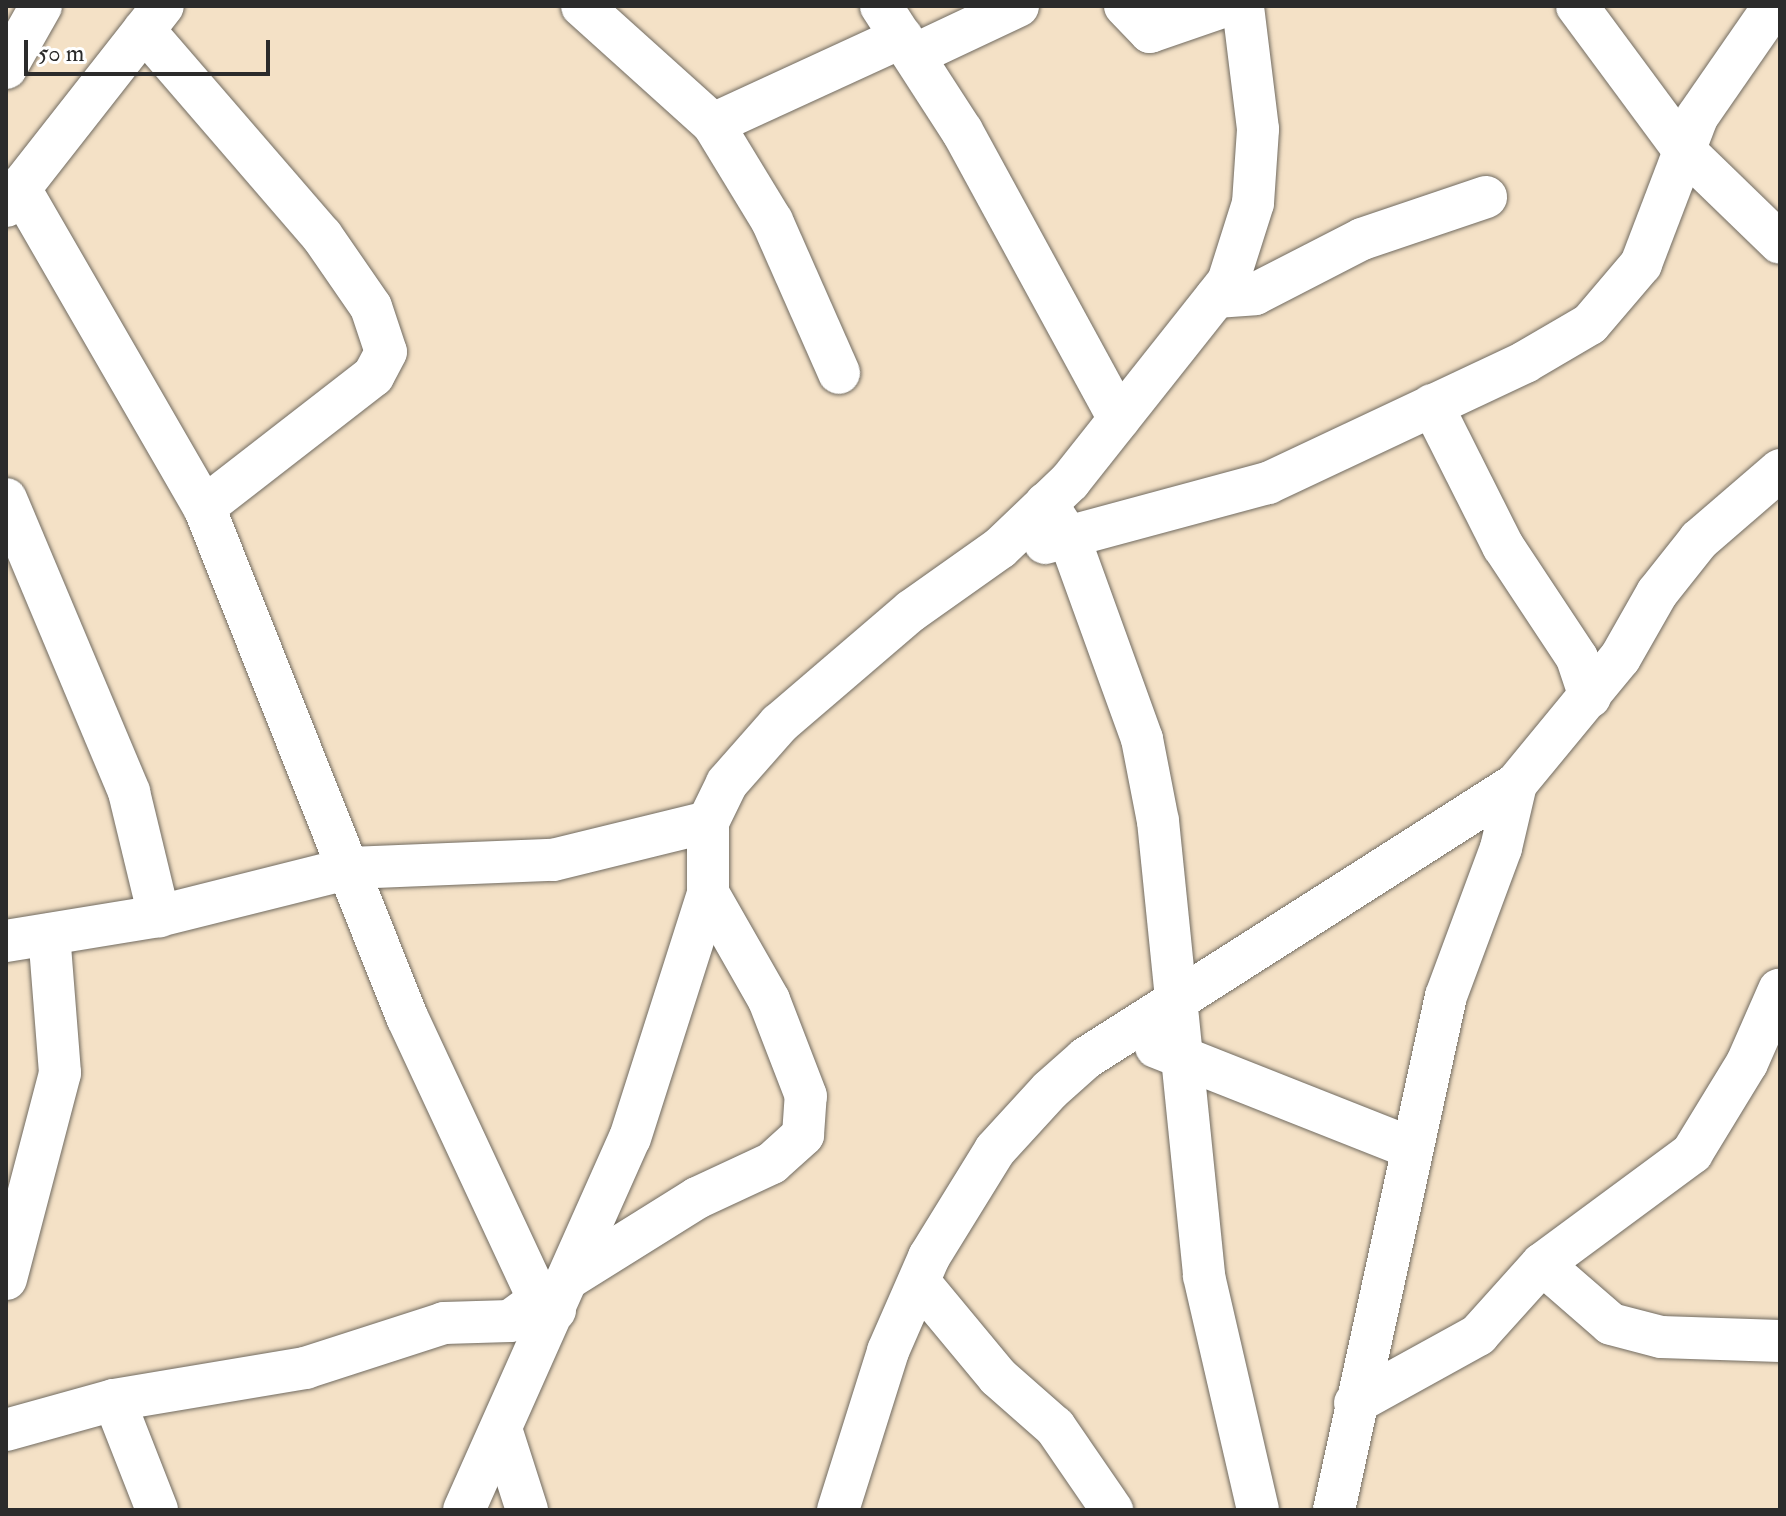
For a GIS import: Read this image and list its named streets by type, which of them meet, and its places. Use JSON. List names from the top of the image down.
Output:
{
  "scale_bar": "50 m"
}
